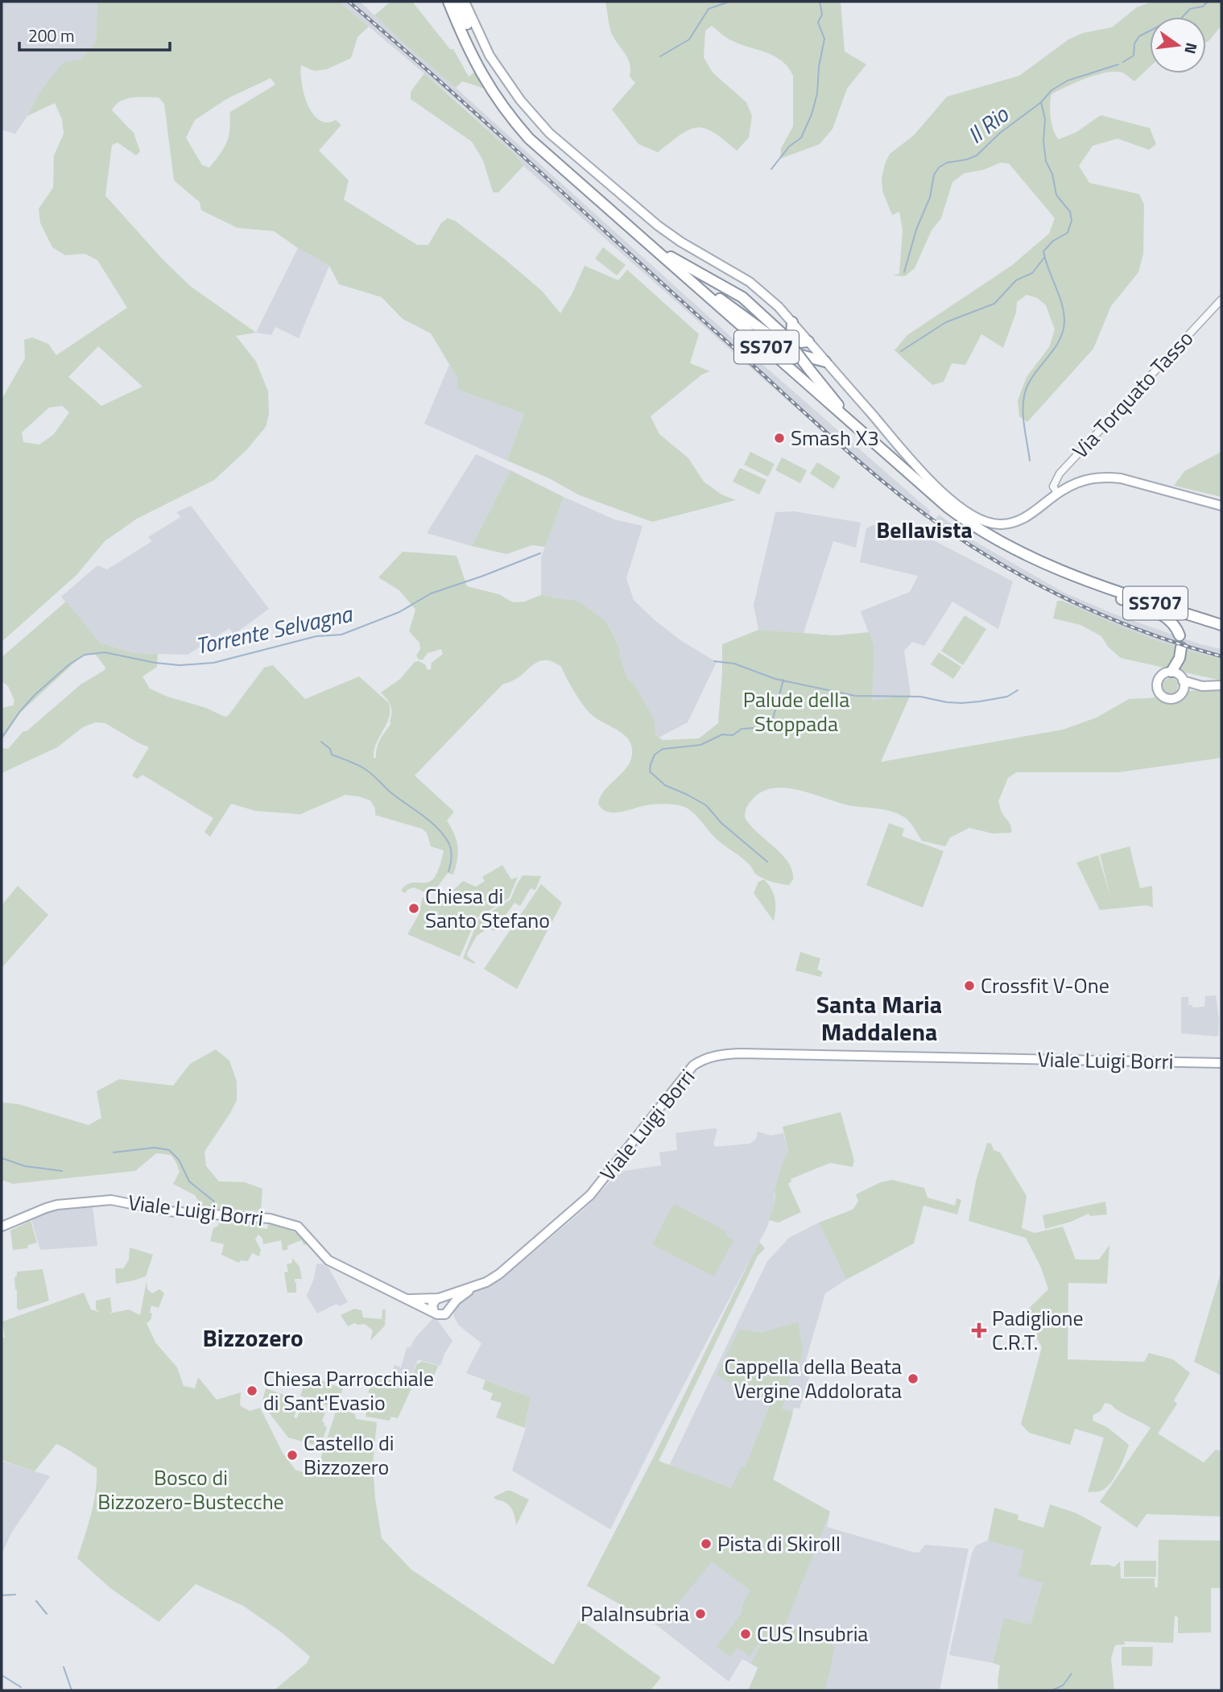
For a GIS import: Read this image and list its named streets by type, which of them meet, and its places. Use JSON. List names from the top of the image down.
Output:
{
  "streets": {
    "highway": ["SS707"],
    "main road": ["Viale Luigi Borri"],
    "street": ["Via Torquato Tasso"]
  },
  "districts": ["Bellavista", "Santa Maria Maddalena", "Bizzozero"],
  "water": ["Il Rio", "Torrente Selvagna"],
  "parks": ["Palude della Stoppada", "Bosco di Bizzozero-Bustecche"],
  "places": {
    "other": [
      "Smash X3",
      "Chiesa di Santo Stefano",
      "Crossfit V-One",
      "Cappella della Beata Vergine Addolorata",
      "Chiesa Parrocchiale di Sant'Evasio",
      "Castello di Bizzozero",
      "Pista di Skiroll",
      "PalaInsubria",
      "CUS Insubria"
    ],
    "health": ["Padiglione C.R.T."]
  },
  "scale_bar": "200 m",
  "north": "right"
}
